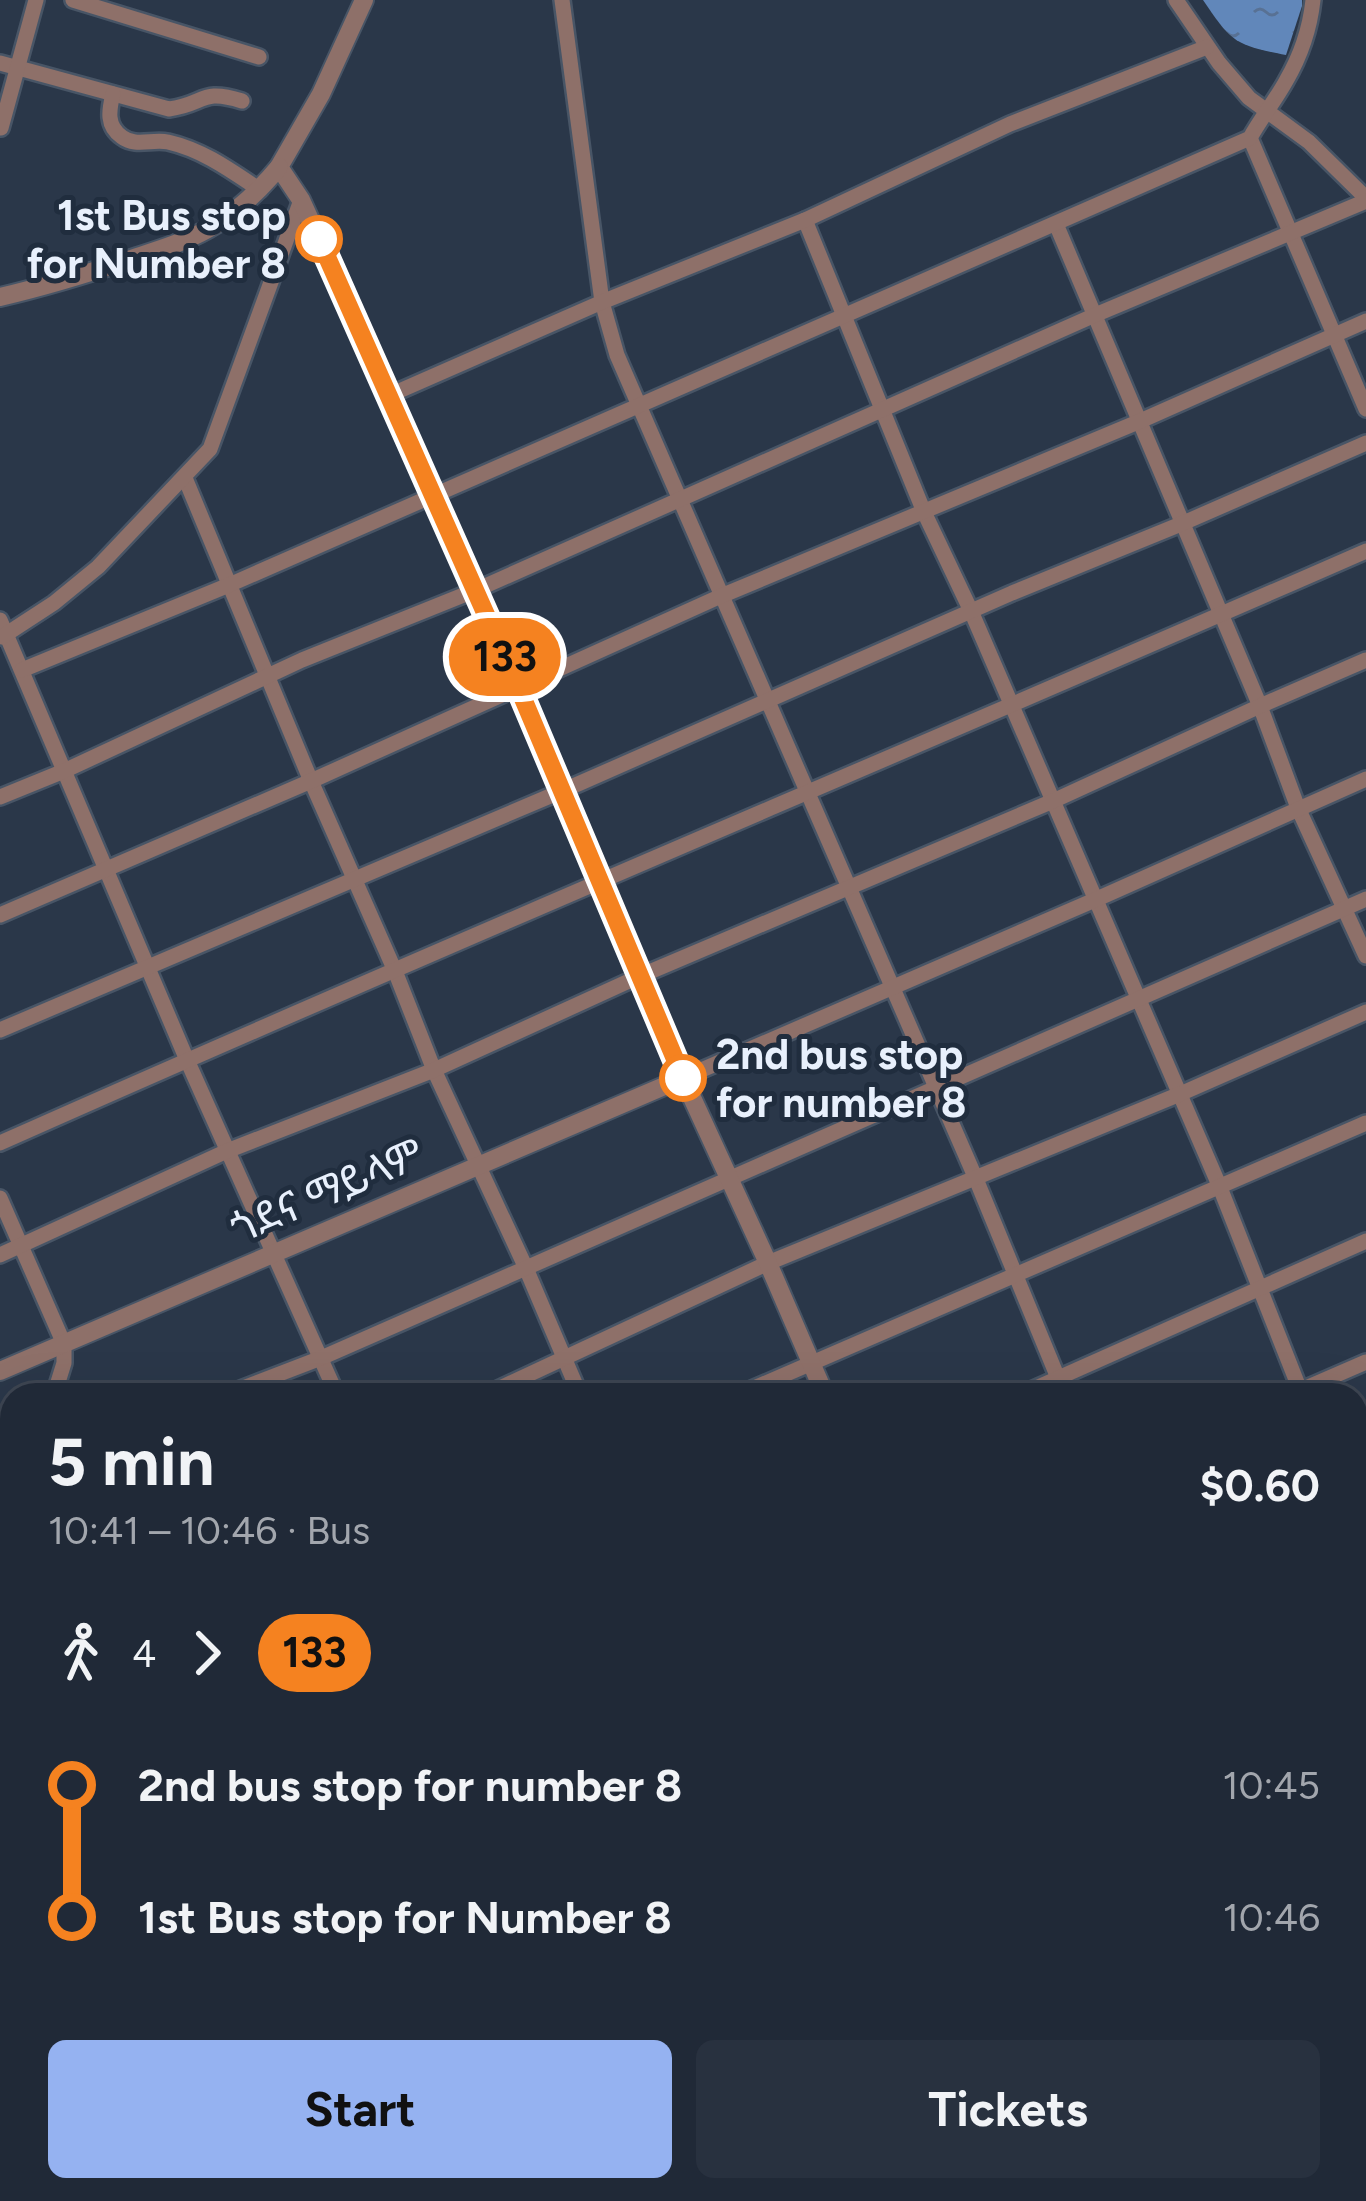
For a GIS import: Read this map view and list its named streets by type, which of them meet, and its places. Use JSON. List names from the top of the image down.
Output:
{
  "streets": {
    "street": ["ጎደና ማይላም"]
  },
  "places": ["1st Bus stop for Number 8", "2nd bus stop for number 8"],
  "lines": ["bus line 133"],
  "page": {
    "on_map": "133",
    "heading": ["5 min", "10:41 – 10:46 · Bus", "$0.60"],
    "legs": ["4", "133"],
    "list": [
      {
        "name": "2nd bus stop for number 8",
        "value": "10:45"
      },
      {
        "name": "1st Bus stop for Number 8",
        "value": "10:46"
      }
    ],
    "buttons": ["Start", "Tickets"]
  }
}
